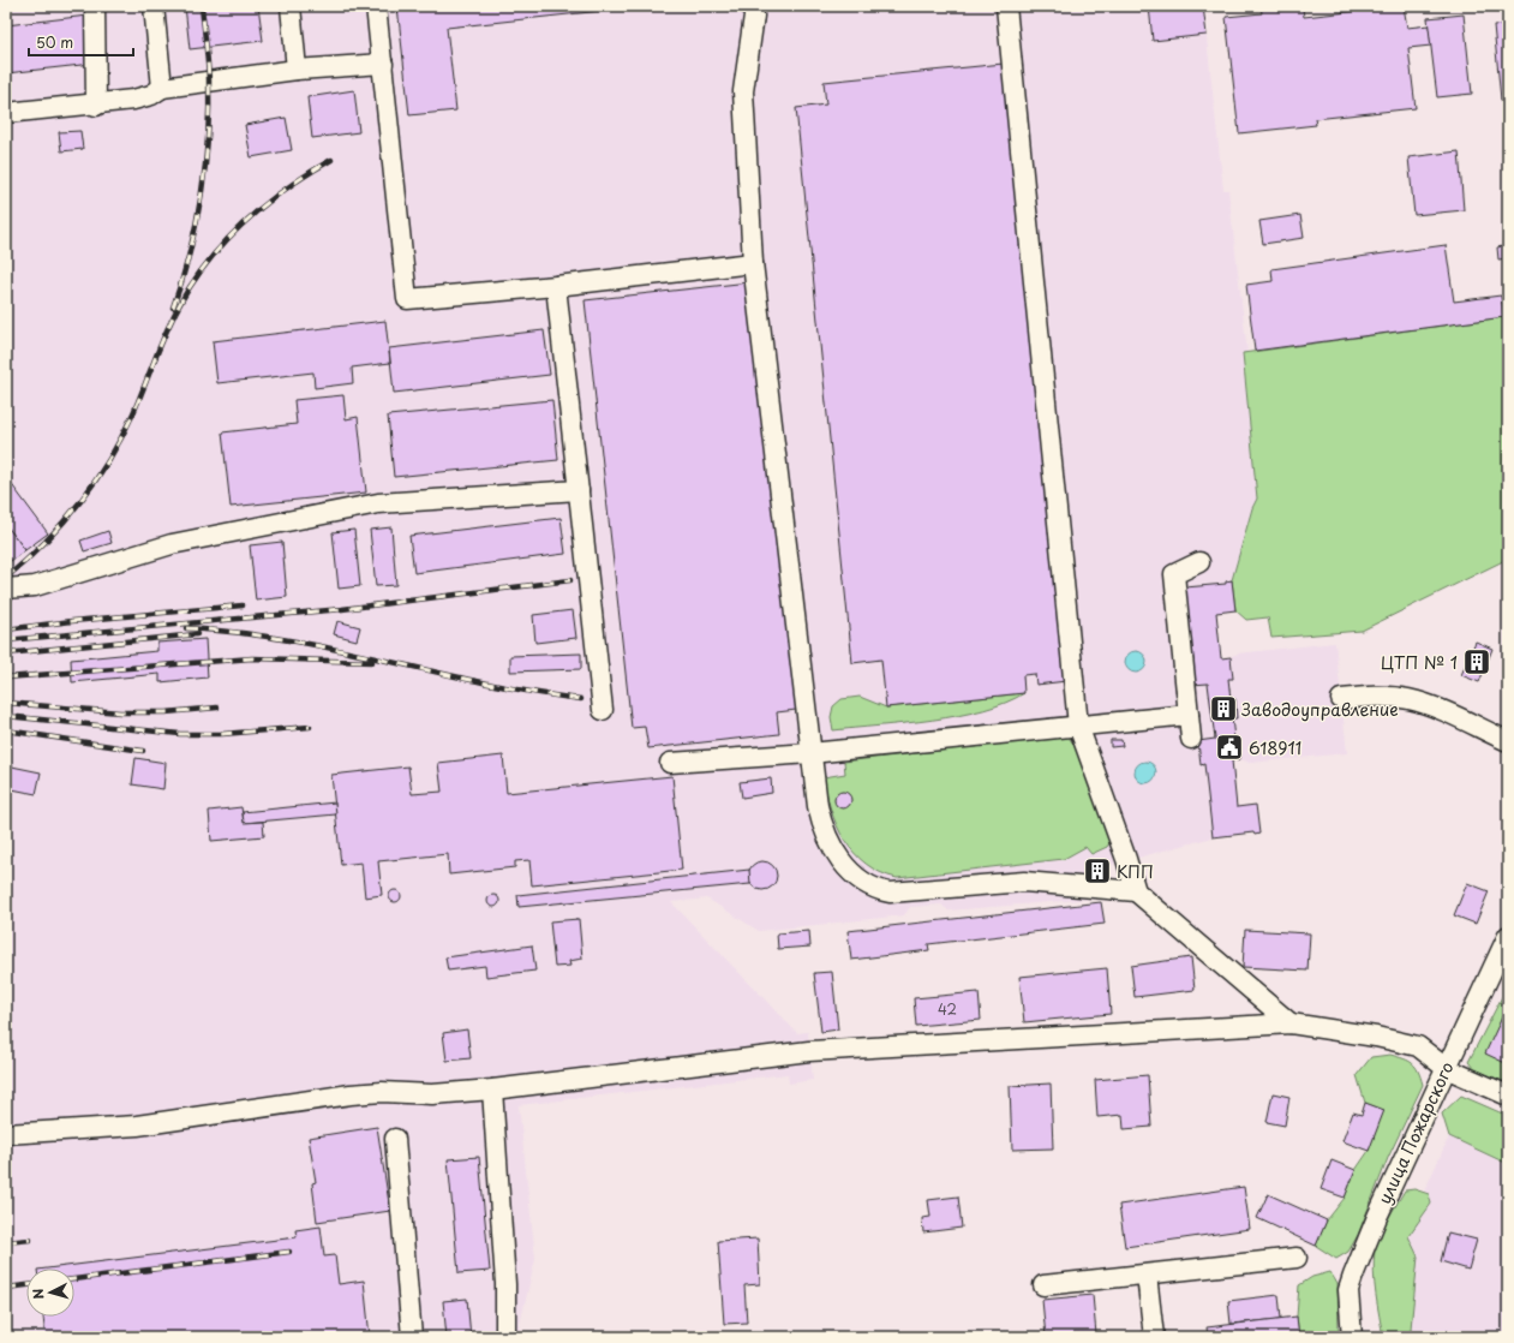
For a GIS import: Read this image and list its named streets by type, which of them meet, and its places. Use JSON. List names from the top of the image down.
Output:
{
  "streets": {
    "street": ["улица Пожарского"]
  },
  "places": {
    "building": ["ЦТП № 1", "Заводоуправление", "КПП"],
    "public building": ["618911"]
  },
  "house_numbers": ["42"],
  "scale_bar": "50 m",
  "north": "left"
}
